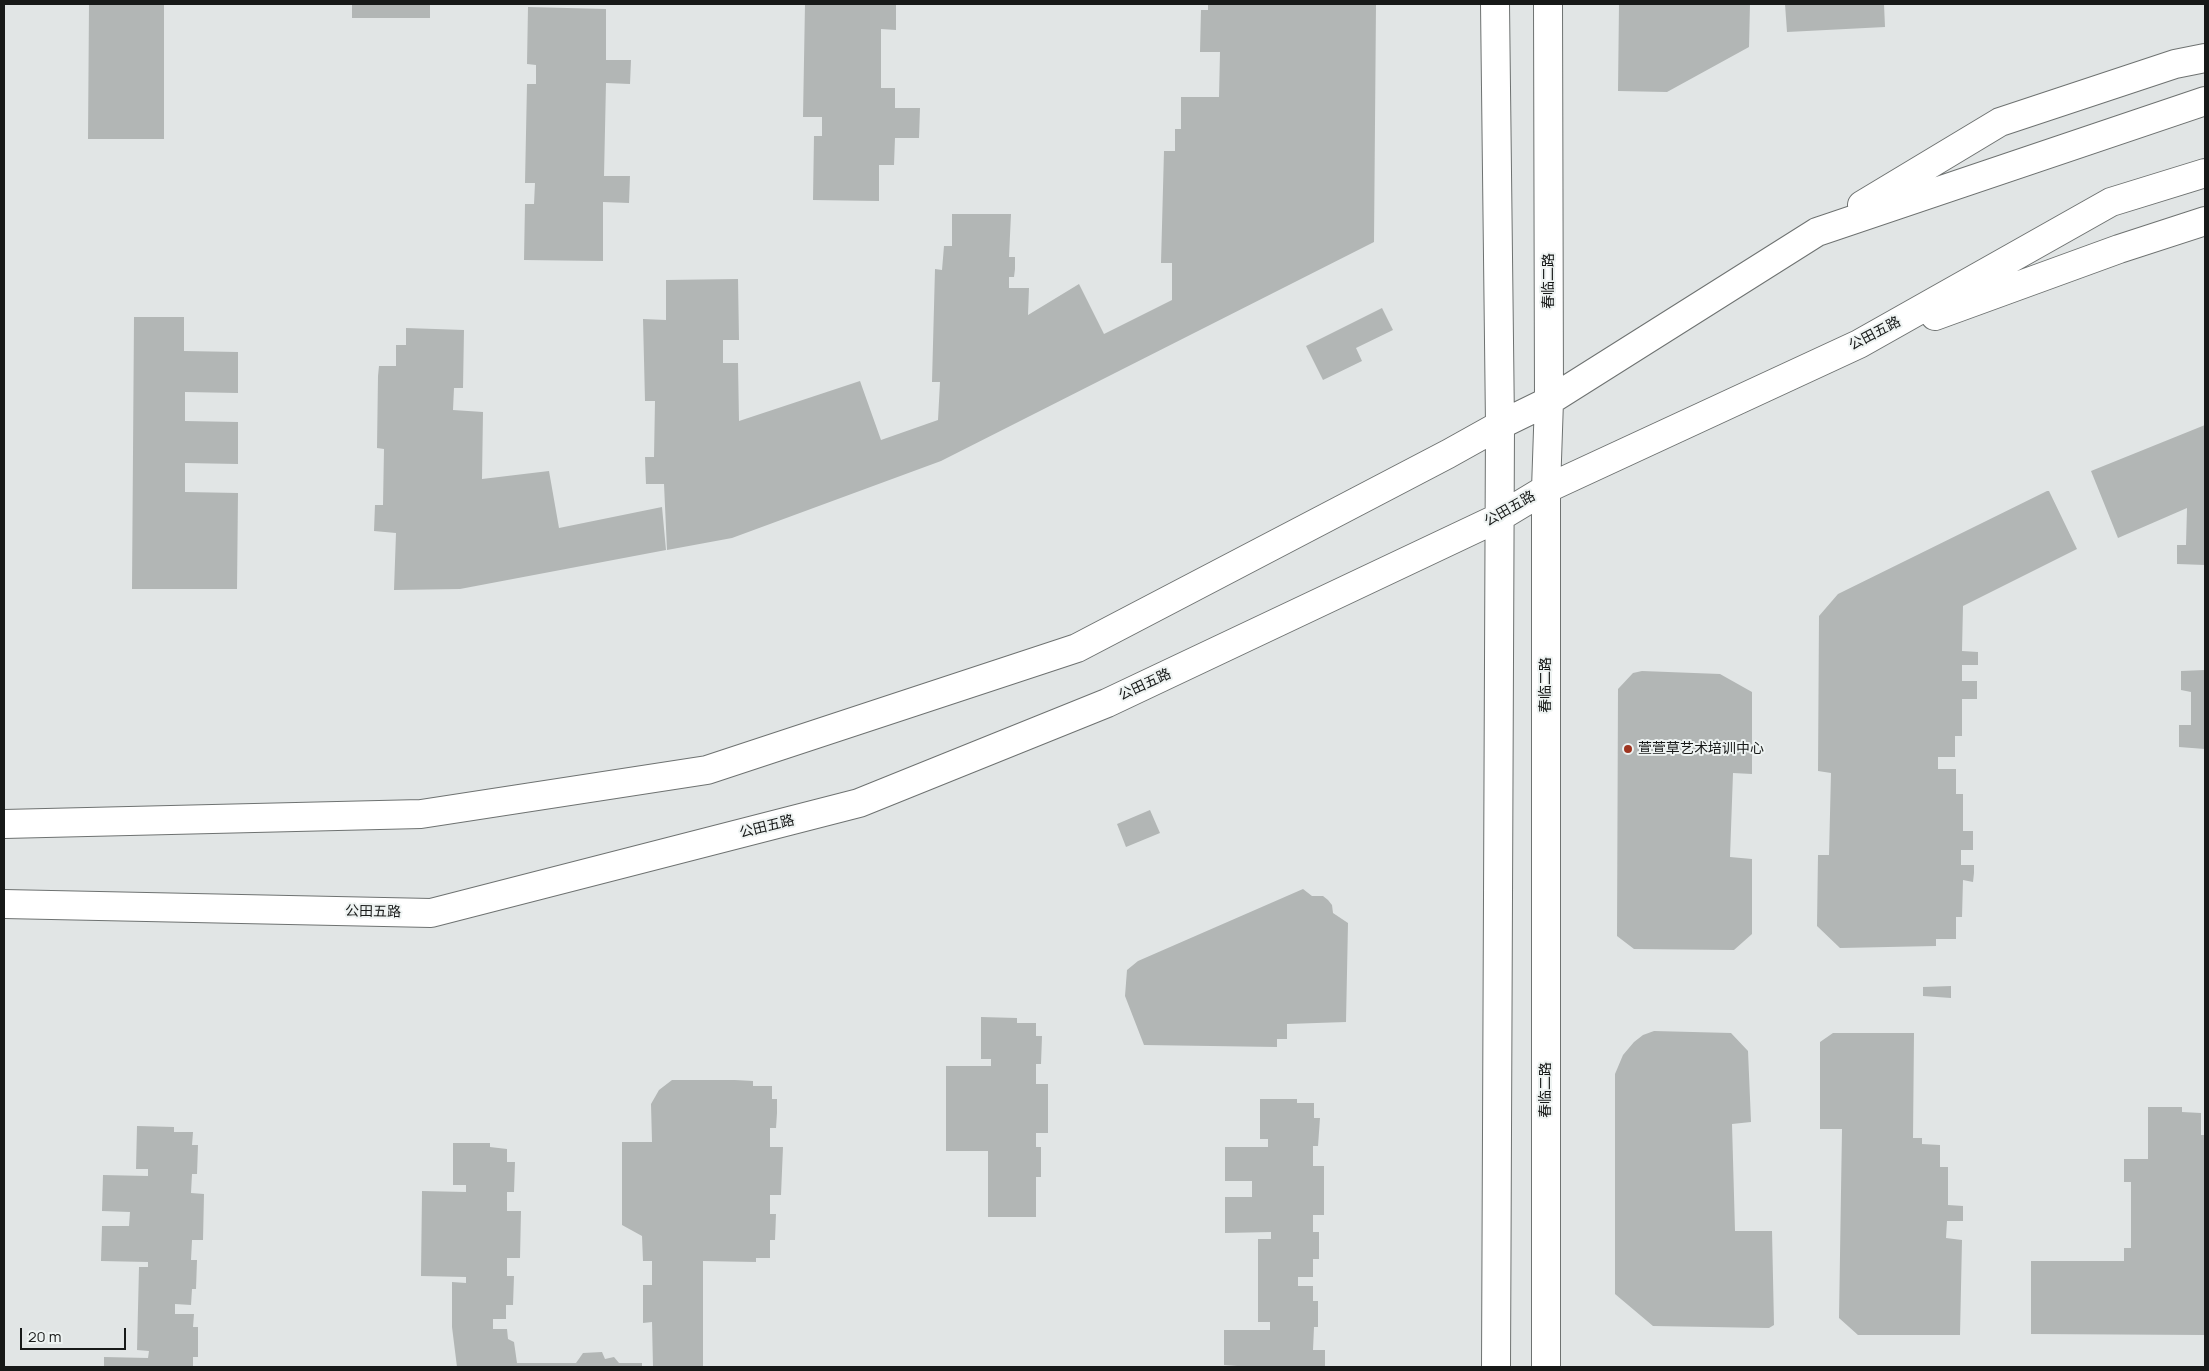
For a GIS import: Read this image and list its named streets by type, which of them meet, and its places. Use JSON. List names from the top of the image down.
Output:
{
  "streets": {
    "main road": ["春临二路", "公田五路"]
  },
  "crossings": [
    ["春临二路", "公田五路"]
  ],
  "places": ["萱萱草艺术培训中心"],
  "scale_bar": "20 m"
}
